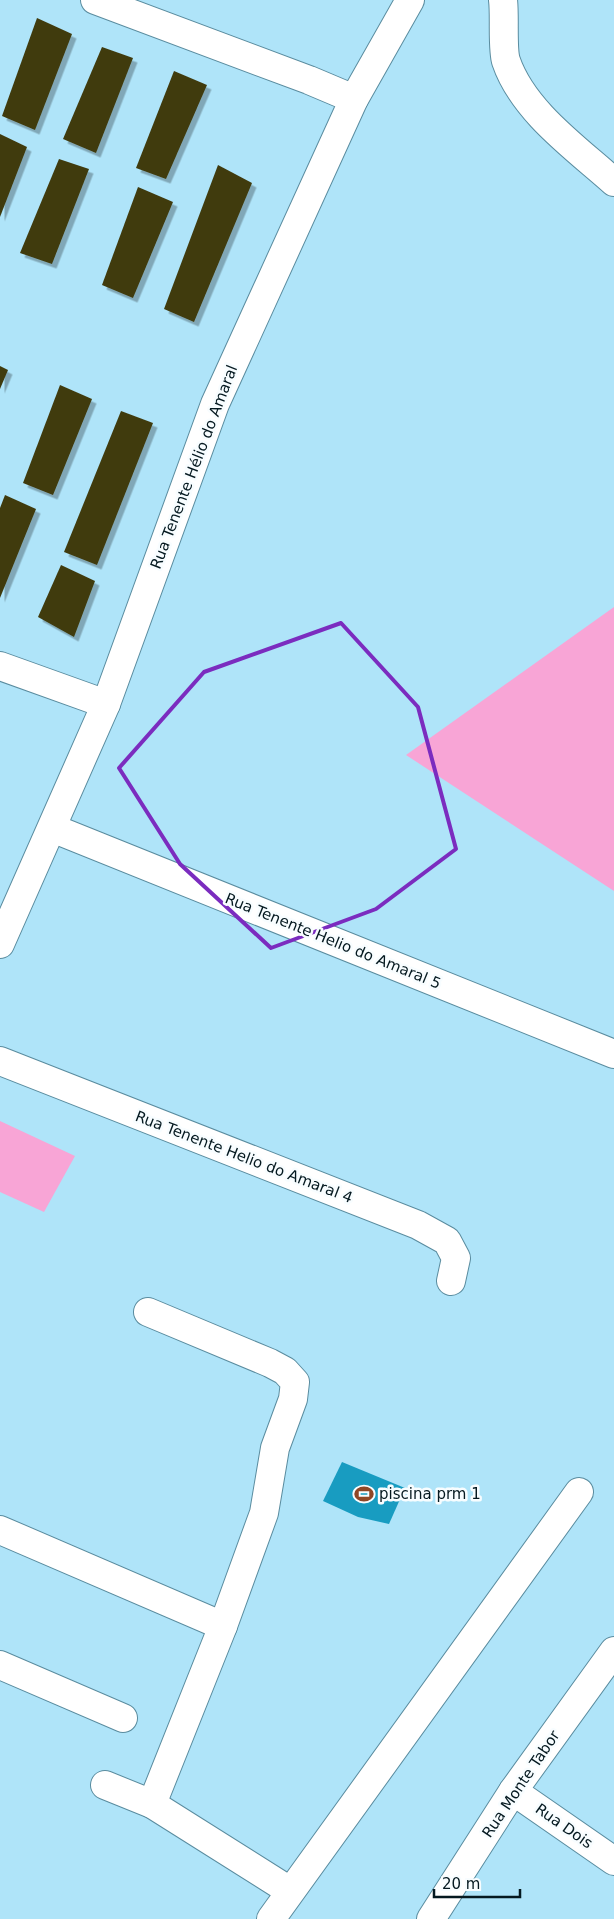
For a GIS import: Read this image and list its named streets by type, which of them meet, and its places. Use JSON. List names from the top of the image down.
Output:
{
  "streets": {
    "street": [
      "Rua Tenente Hélio do Amaral",
      "Rua Tenente Helio do Amaral 5",
      "Rua Tenente Helio do Amaral 4",
      "Rua Monte Tabor",
      "Rua Dois"
    ]
  },
  "crossings": [
    ["Rua Tenente Hélio do Amaral", "Rua Tenente Helio do Amaral 5"],
    ["Rua Monte Tabor", "Rua Dois"]
  ],
  "places": {
    "sports": ["piscina prm 1"]
  },
  "scale_bar": "20 m"
}
